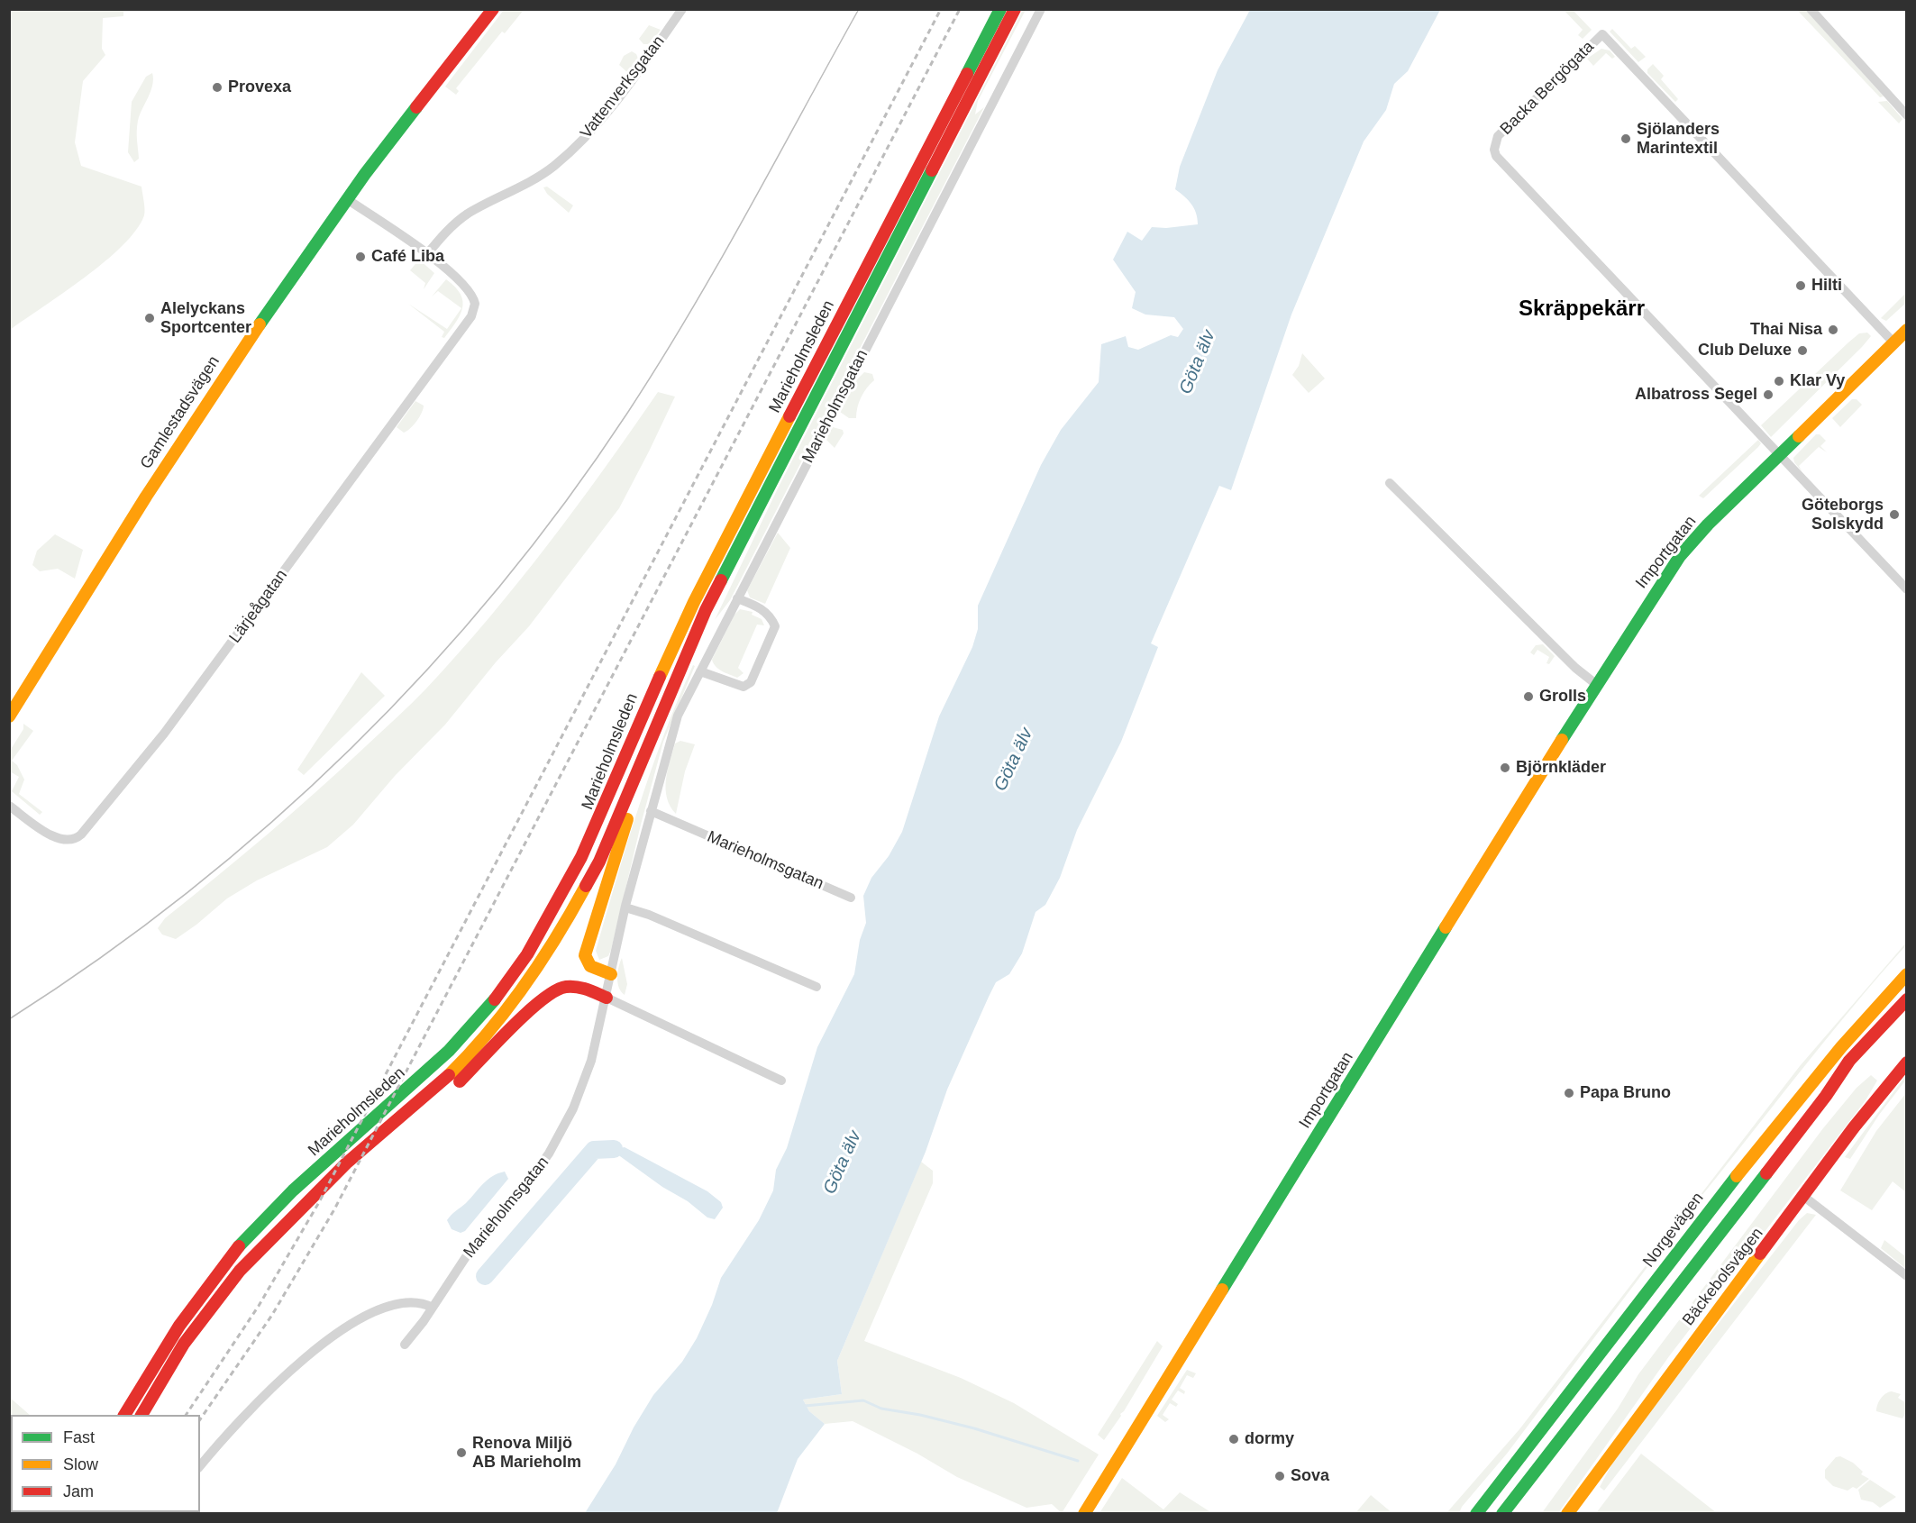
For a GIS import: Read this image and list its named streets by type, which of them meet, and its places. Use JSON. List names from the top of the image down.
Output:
{
  "streets": {
    "main road": [
      "Marieholmsleden",
      "Gamlestadsvägen",
      "Importgatan",
      "Norgevägen",
      "Bäckebolsvägen"
    ],
    "street": [
      "Vattenverksgatan",
      "Backa Bergögata",
      "Marieholmsgatan",
      "Lärjeågatan"
    ]
  },
  "crossings": [
    ["Vattenverksgatan", "Lärjeågatan"],
    ["Backa Bergögata", "Importgatan"]
  ],
  "districts": ["Skräppekärr"],
  "water": ["Göta älv"],
  "places": [
    "Provexa",
    "Sjölanders Marintextil",
    "Café Liba",
    "Hilti",
    "Alelyckans Sportcenter",
    "Thai Nisa",
    "Club Deluxe",
    "Klar Vy",
    "Albatross Segel",
    "Göteborgs Solskydd",
    "Grolls",
    "Björnkläder",
    "Papa Bruno",
    "dormy",
    "Renova Miljö AB Marieholm",
    "Sova"
  ],
  "legend": ["Fast", "Slow", "Jam"]
}
